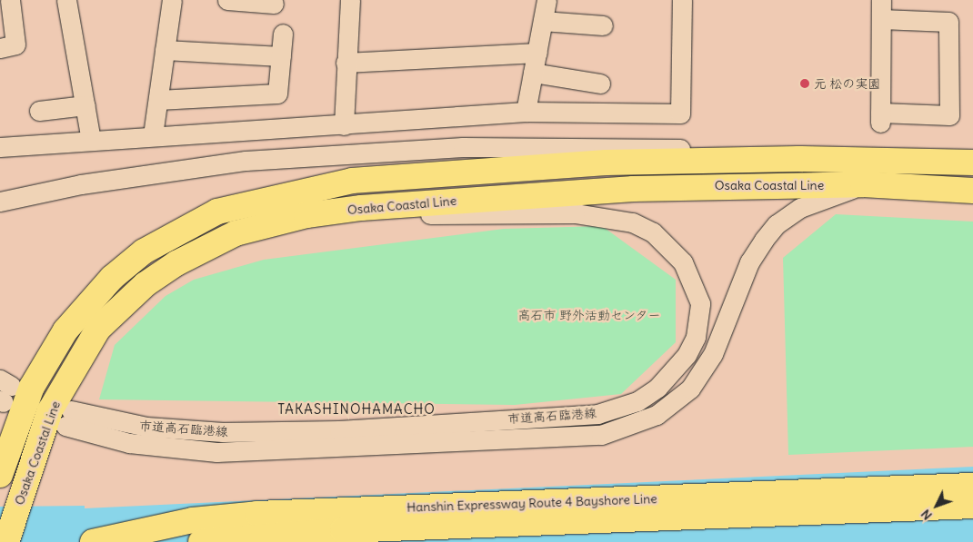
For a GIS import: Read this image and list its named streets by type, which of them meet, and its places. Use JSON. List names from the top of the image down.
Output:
{
  "streets": {
    "main road": ["Osaka Coastal Line", "Hanshin Expressway Route 4 Bayshore Line"],
    "street": ["市道高石臨港線"]
  },
  "crossings": [
    ["Osaka Coastal Line", "市道高石臨港線"]
  ],
  "districts": ["TAKASHINOHAMACHO"],
  "parks": ["高石市 野外活動センター"],
  "places": ["元 松の実園"],
  "north": "bottom left"
}
